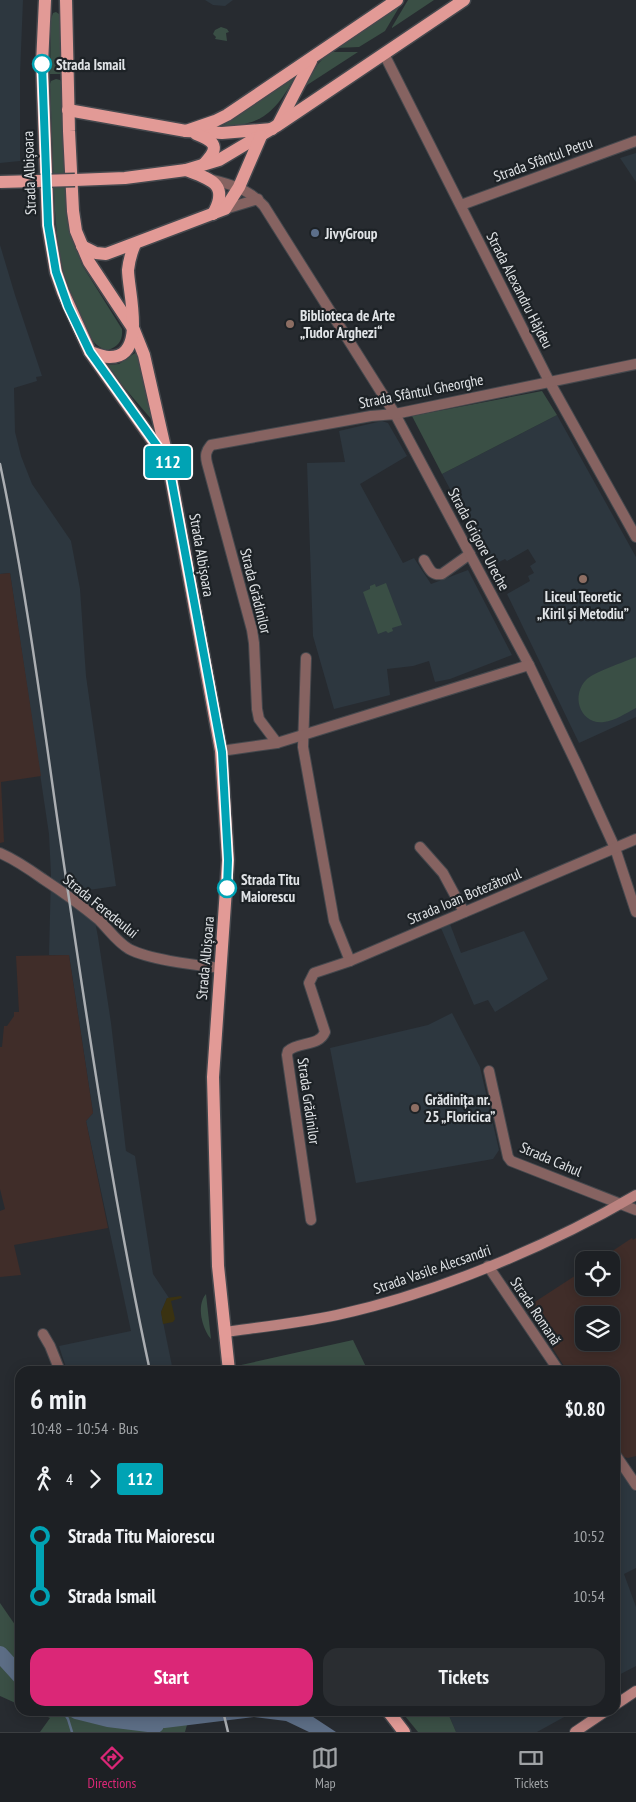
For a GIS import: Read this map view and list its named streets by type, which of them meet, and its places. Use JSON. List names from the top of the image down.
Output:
{
  "streets": {
    "main road": ["Strada Albișoara", "Strada Vasile Alecsandri"],
    "street": [
      "Strada Sfântul Petru",
      "Strada Alexandru Hâjdeu",
      "Strada Sfântul Gheorghe",
      "Strada Grigore Ureche",
      "Strada Grădinilor",
      "Strada Ioan Botezătorul",
      "Strada Feredeului",
      "Strada Cahul",
      "Strada Romană"
    ]
  },
  "crossings": [
    ["Strada Sfântul Petru", "Strada Alexandru Hâjdeu"],
    ["Strada Albișoara", "Strada Feredeului"],
    ["Strada Albișoara", "Strada Vasile Alecsandri"],
    ["Strada Alexandru Hâjdeu", "Strada Sfântul Gheorghe"],
    ["Strada Sfântul Gheorghe", "Strada Grigore Ureche"],
    ["Strada Sfântul Gheorghe", "Strada Grădinilor"],
    ["Strada Grigore Ureche", "Strada Ioan Botezătorul"],
    ["Strada Grădinilor", "Strada Ioan Botezătorul"],
    ["Strada Cahul", "Strada Vasile Alecsandri"],
    ["Strada Vasile Alecsandri", "Strada Romană"]
  ],
  "places": [
    "Strada Ismail",
    "JivyGroup",
    "Biblioteca de Arte „Tudor Arghezi“",
    "Liceul Teoretic „Kiril și Metodiu”",
    "Strada Titu Maiorescu",
    "Grădinița nr. 25 „Floricica”"
  ],
  "lines": ["bus line 112"],
  "page": {
    "on_map": "112",
    "heading": ["6 min", "10:48 – 10:54 · Bus", "$0.80"],
    "legs": ["4", "112"],
    "list": [
      {
        "name": "Strada Titu Maiorescu",
        "value": "10:52"
      },
      {
        "name": "Strada Ismail",
        "value": "10:54"
      }
    ],
    "buttons": ["Start", "Tickets"],
    "tabs": ["Directions", "Map", "Tickets"]
  }
}
